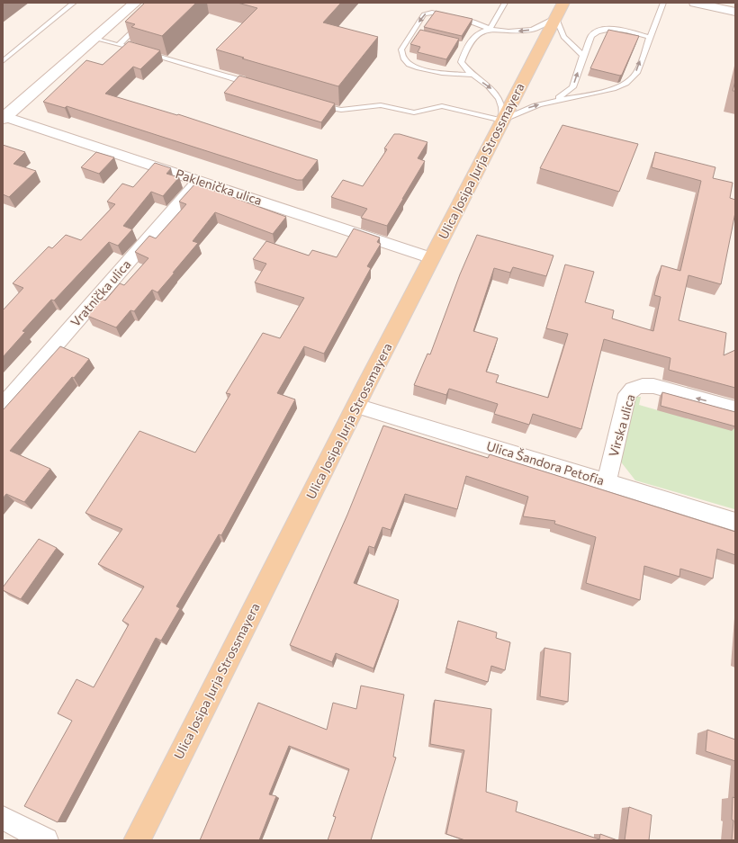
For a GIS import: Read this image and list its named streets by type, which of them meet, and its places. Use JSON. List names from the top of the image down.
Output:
{
  "streets": {
    "main road": ["Ulica Josipa Jurja Strossmayera"],
    "street": [
      "Paklenička ulica",
      "Vratnička ulica",
      "Virska ulica",
      "Ulica Šandora Petofia"
    ]
  },
  "crossings": [
    ["Ulica Josipa Jurja Strossmayera", "Paklenička ulica"],
    ["Ulica Josipa Jurja Strossmayera", "Ulica Šandora Petofia"],
    ["Paklenička ulica", "Vratnička ulica"],
    ["Virska ulica", "Ulica Šandora Petofia"]
  ]
}
